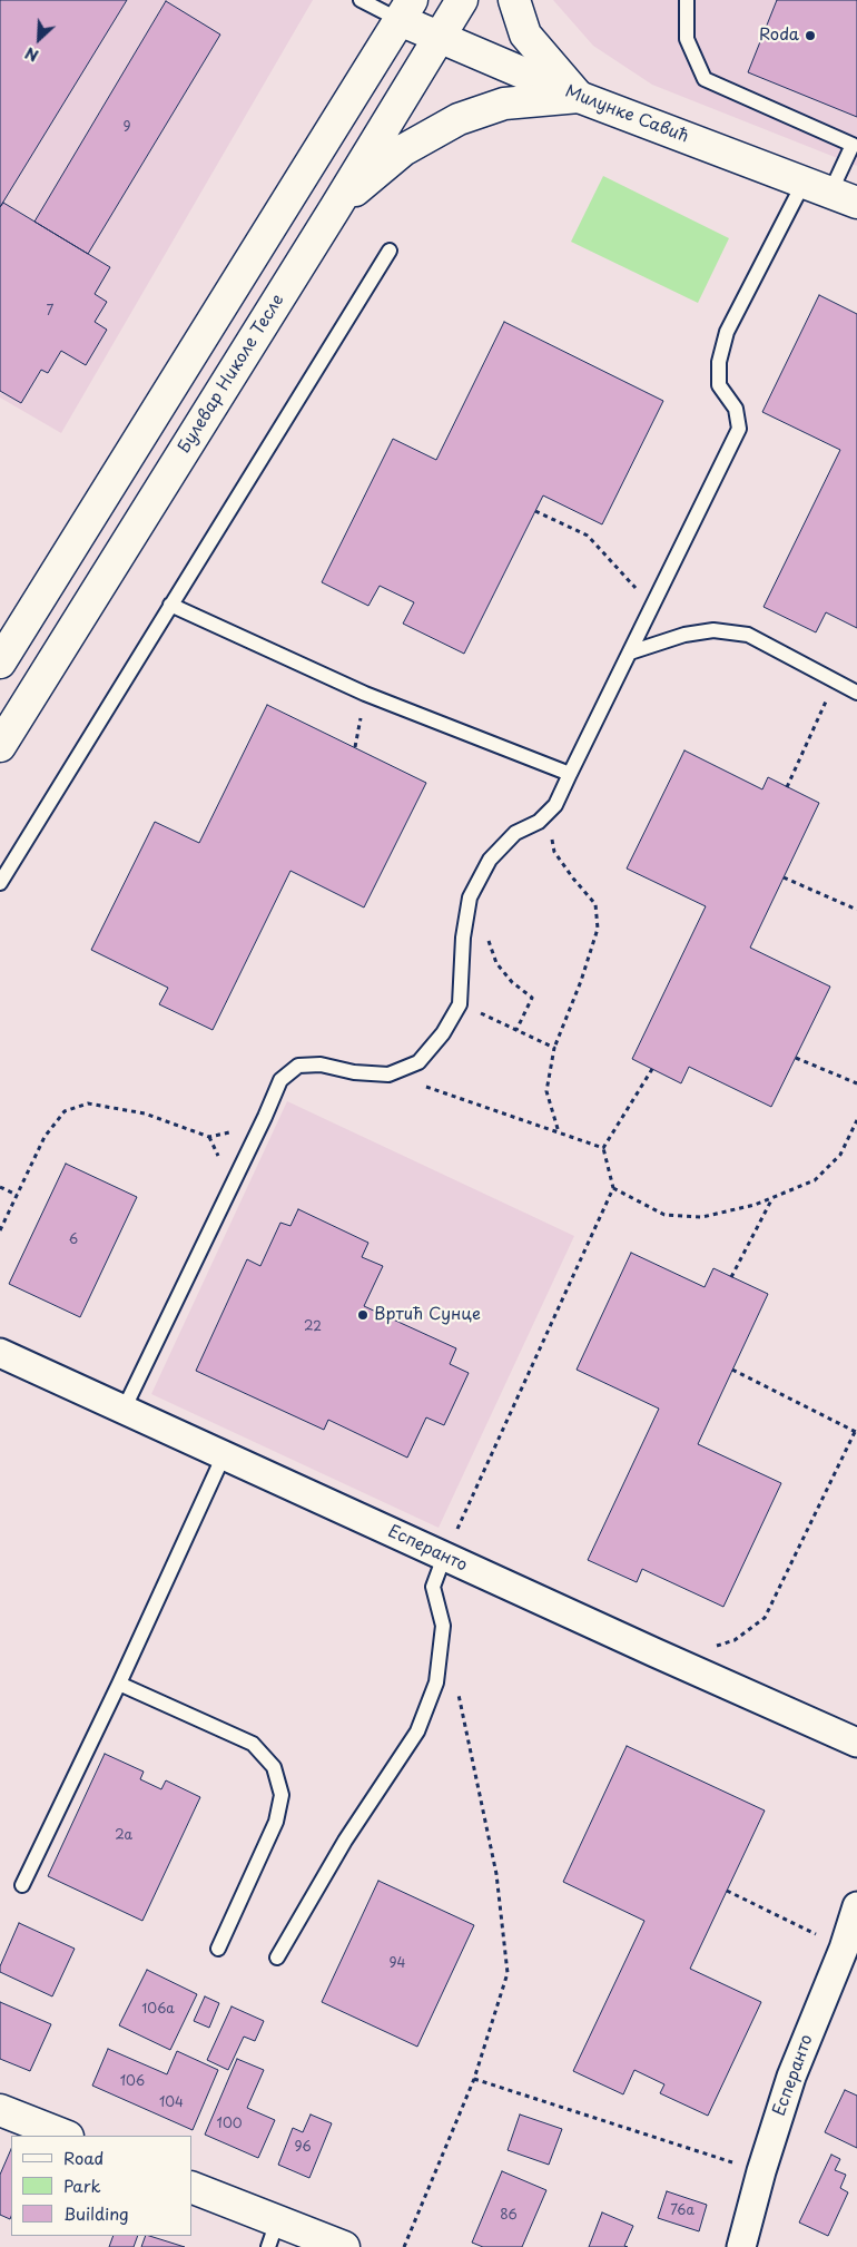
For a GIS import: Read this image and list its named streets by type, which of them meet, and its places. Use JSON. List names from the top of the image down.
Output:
{
  "streets": {
    "main road": ["Милунке Савић", "Булевар Николе Тесле"],
    "street": ["Есперанто"]
  },
  "crossings": [
    ["Милунке Савић", "Булевар Николе Тесле"]
  ],
  "places": ["Roda", "Вртић Сунце"],
  "house_numbers": [
    "9",
    "7",
    "6",
    "22",
    "2a",
    "94",
    "106a",
    "106",
    "104",
    "100",
    "96",
    "76a",
    "86"
  ],
  "legend": ["Road", "Park", "Building"],
  "north": "bottom left"
}
